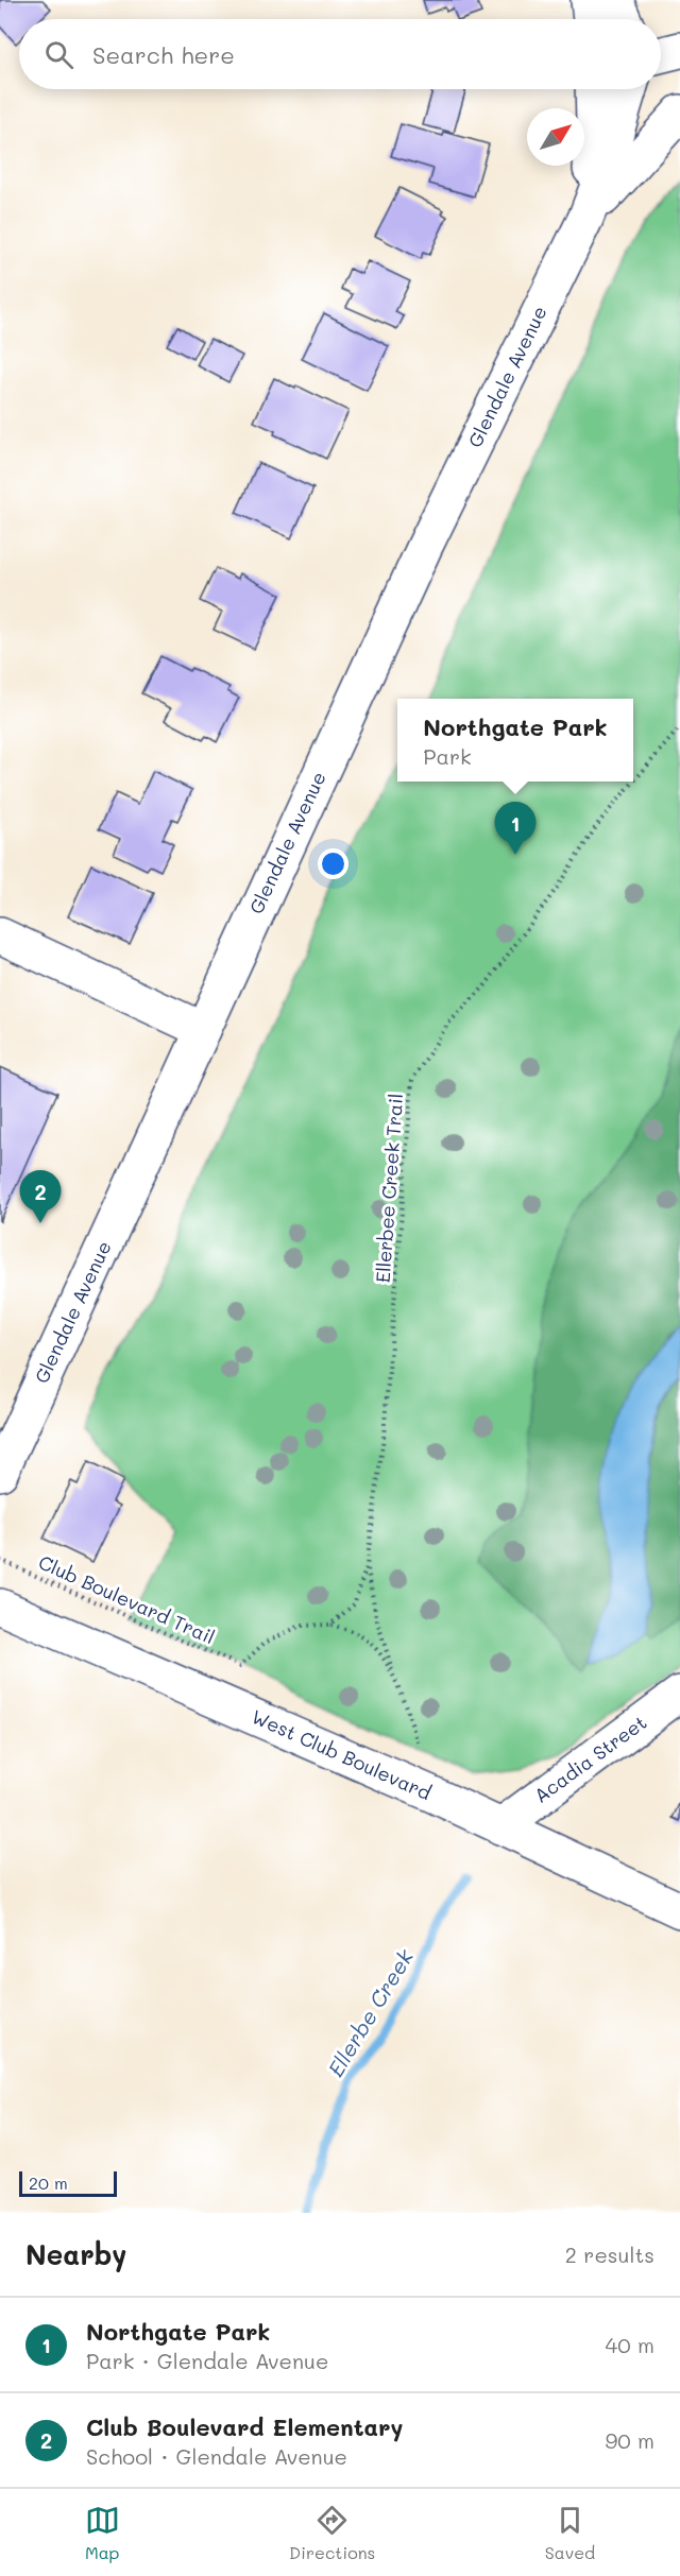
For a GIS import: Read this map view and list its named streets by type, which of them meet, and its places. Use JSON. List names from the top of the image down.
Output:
{
  "streets": {
    "street": ["Glendale Avenue", "West Club Boulevard", "Acadia Street"],
    "path": ["Ellerbee Creek Trail", "Club Boulevard Trail"]
  },
  "crossings": [
    ["Ellerbee Creek Trail", "Club Boulevard Trail"],
    ["West Club Boulevard", "Acadia Street"]
  ],
  "water": ["Ellerbe Creek"],
  "scale_bar": "20 m",
  "north": "top right",
  "page": {
    "search": "Search here",
    "popup": ["Northgate Park", "Park"],
    "pins": ["1", "2"],
    "scale": "20 m",
    "heading": ["Nearby", "2 results"],
    "list": [
      {
        "mark": "1",
        "name": "Northgate Park",
        "note": "Park · Glendale Avenue",
        "value": "40 m"
      },
      {
        "mark": "2",
        "name": "Club Boulevard Elementary",
        "note": "School · Glendale Avenue",
        "value": "90 m"
      }
    ],
    "nav": ["Map", "Directions", "Saved"]
  }
}
